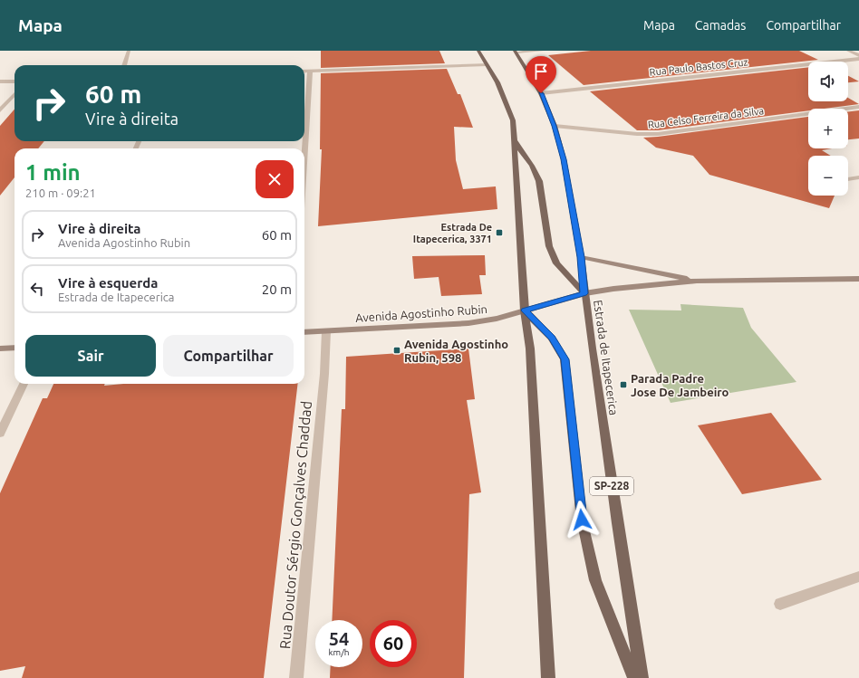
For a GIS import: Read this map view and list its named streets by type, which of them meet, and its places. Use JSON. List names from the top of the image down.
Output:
{
  "streets": {
    "main road": ["Avenida Agostinho Rubin", "Estrada de Itapecerica", "SP-228"],
    "street": ["Rua Paulo Bastos Cruz", "Rua Celso Ferreira da Silva", "Rua Doutor Sérgio Gonçalves Chaddad"]
  },
  "crossings": [
    ["Rua Paulo Bastos Cruz", "Estrada de Itapecerica"],
    ["Rua Celso Ferreira da Silva", "Estrada de Itapecerica"],
    ["Avenida Agostinho Rubin", "Estrada de Itapecerica"],
    ["Avenida Agostinho Rubin", "Rua Doutor Sérgio Gonçalves Chaddad"]
  ],
  "places": {
    "transit": ["Estrada De Itapecerica, 3371", "Avenida Agostinho Rubin, 598", "Parada Padre Jose De Jambeiro"]
  },
  "page": {
    "header": "Mapa",
    "nav": ["Mapa", "Camadas", "Compartilhar"],
    "map_buttons": ["+", "−"],
    "turn": ["60 m", "Vire à direita"],
    "heading": ["1 min", "210 m · 09:21"],
    "list": [
      {
        "name": "Vire à direita",
        "note": "Avenida Agostinho Rubin",
        "value": "60 m"
      },
      {
        "name": "Vire à esquerda",
        "note": "Estrada de Itapecerica",
        "value": "20 m"
      }
    ],
    "buttons": ["Sair", "Compartilhar"],
    "speed": "54 km/h",
    "limit": "60"
  }
}
